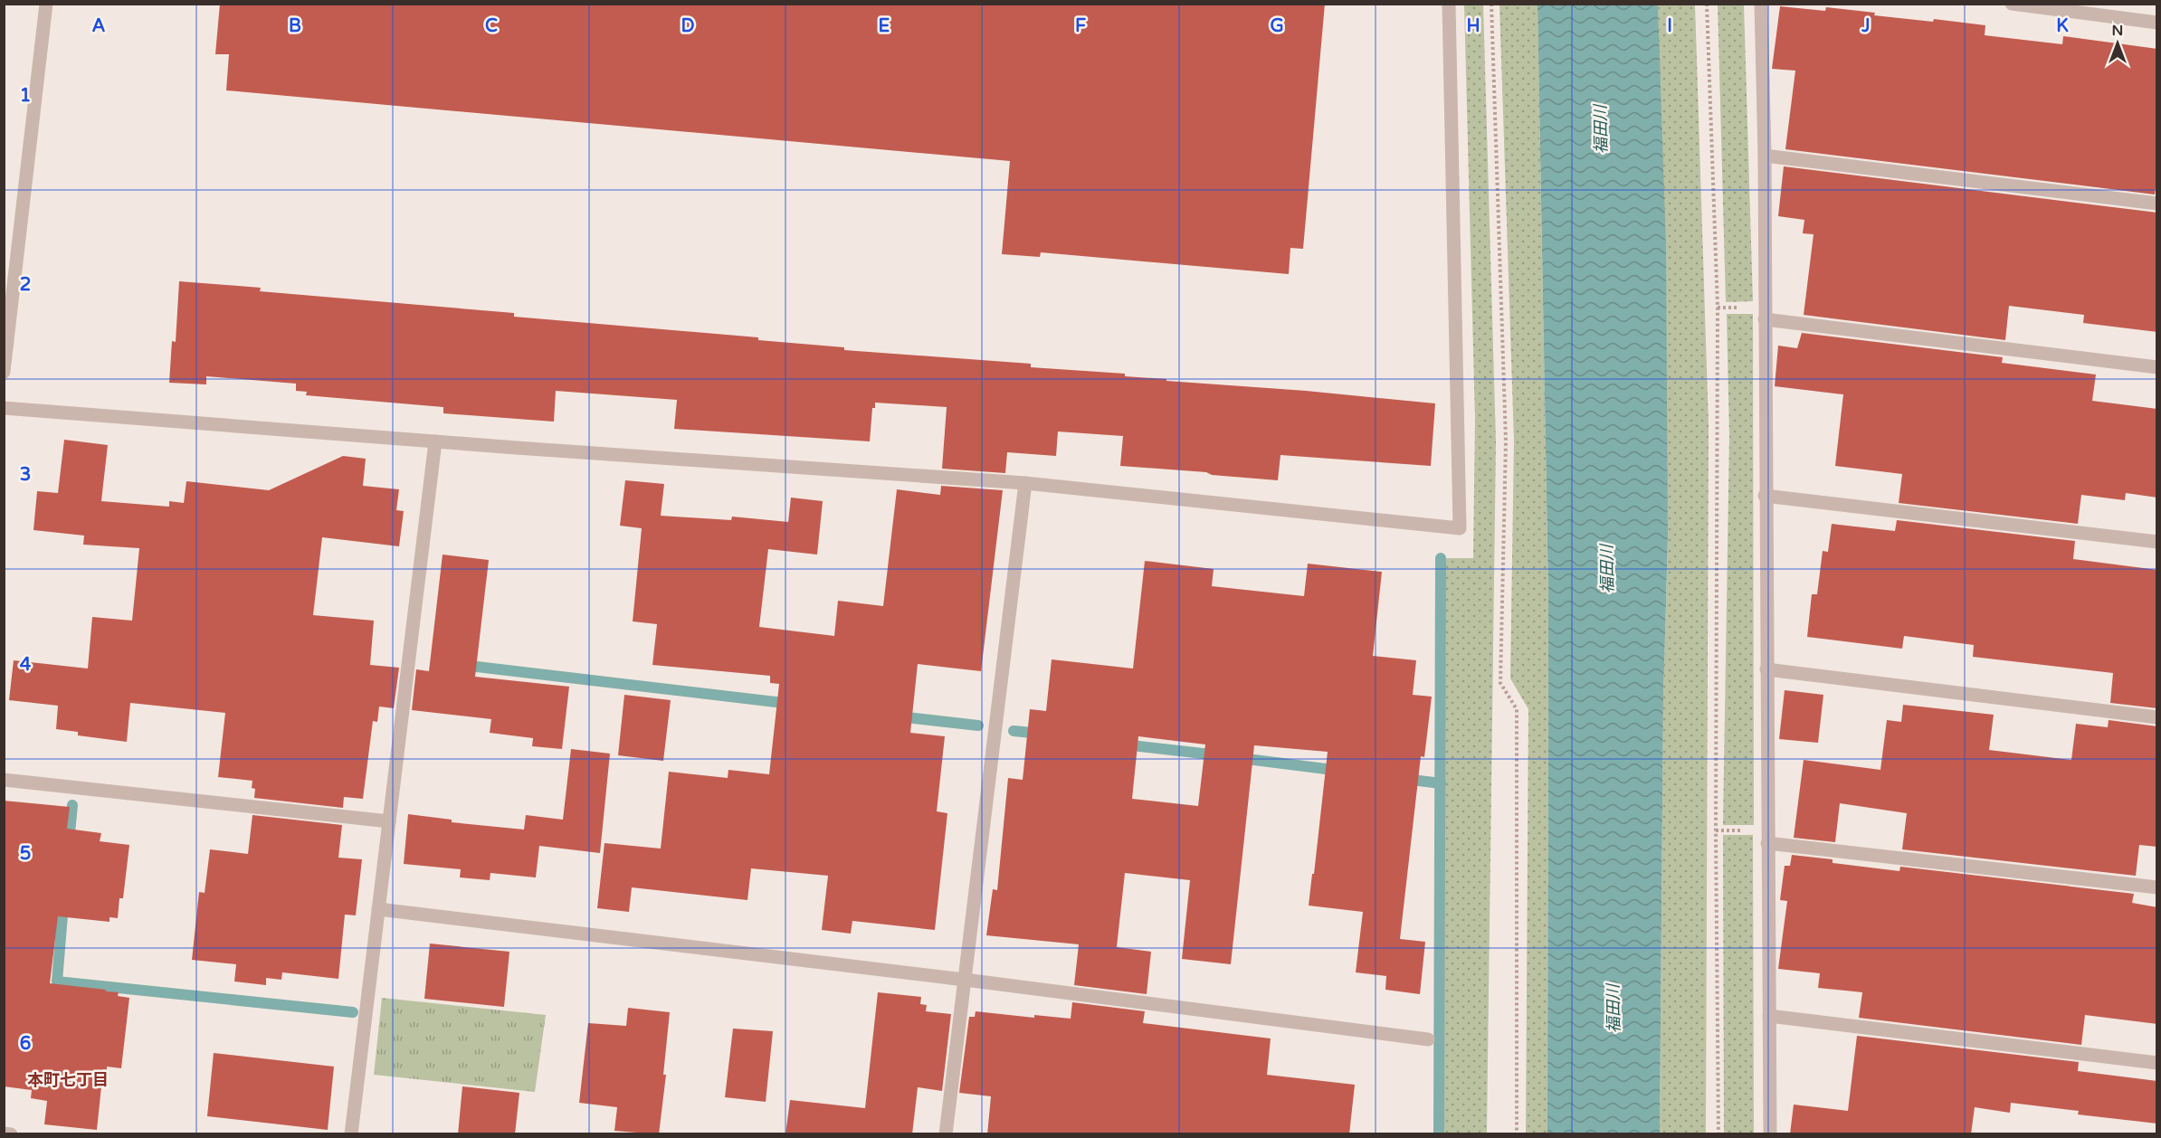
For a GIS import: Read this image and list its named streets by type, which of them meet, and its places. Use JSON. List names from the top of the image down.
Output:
{
  "districts": ["本町七丁目"],
  "water": ["福田川"],
  "north": "top",
  "grid": {
    "columns": [
      "A",
      "B",
      "C",
      "D",
      "E",
      "F",
      "G",
      "H",
      "I",
      "J",
      "K"
    ],
    "rows": [
      "1",
      "2",
      "3",
      "4",
      "5",
      "6"
    ]
  }
}
